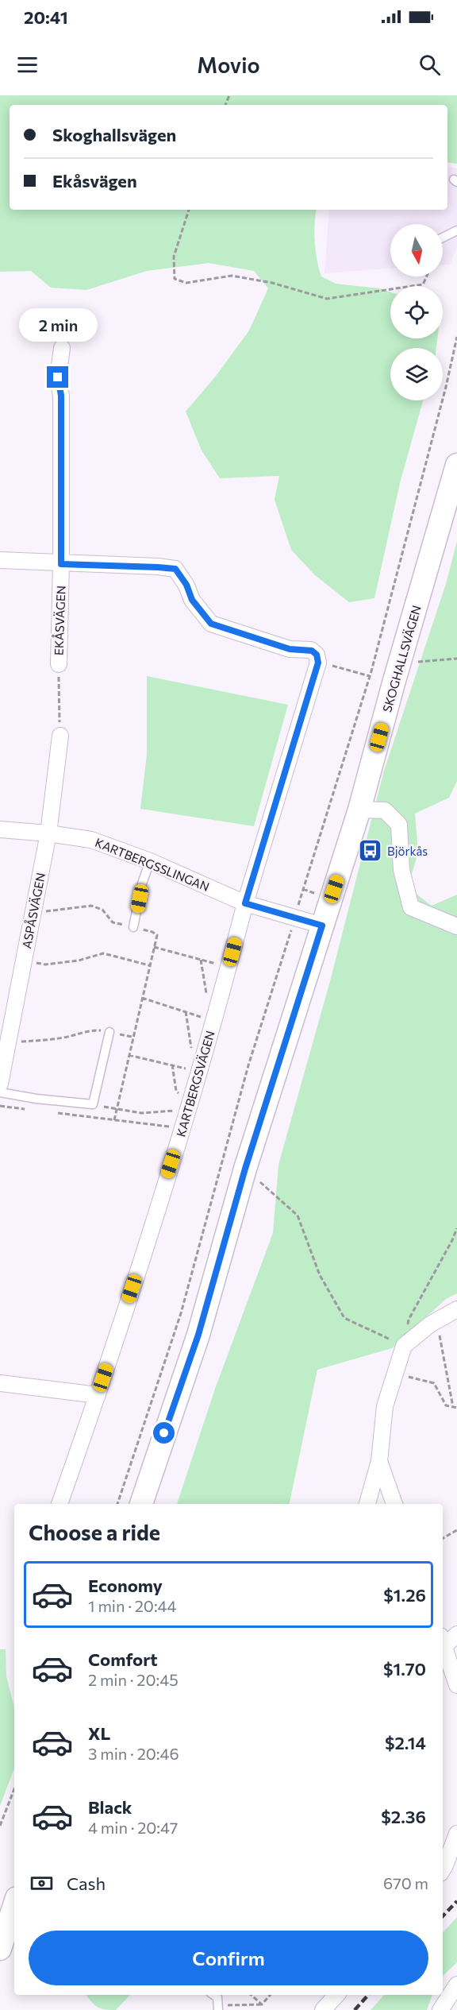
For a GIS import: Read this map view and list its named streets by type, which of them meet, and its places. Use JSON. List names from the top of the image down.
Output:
{
  "streets": {
    "main road": ["SKOGHALLSVÄGEN"],
    "street": [
      "EKÅSVÄGEN",
      "KARTBERGSSLINGAN",
      "ASPÅSVÄGEN",
      "KARTBERGSVÄGEN"
    ]
  },
  "crossings": [
    ["SKOGHALLSVÄGEN", "KARTBERGSSLINGAN"],
    ["KARTBERGSSLINGAN", "ASPÅSVÄGEN"],
    ["KARTBERGSSLINGAN", "KARTBERGSVÄGEN"]
  ],
  "places": {
    "bus stop": ["Björkås"]
  },
  "north": "bottom",
  "page": {
    "status": "20:41",
    "header": "Movio",
    "banner": ["Skoghallsvägen", "Ekåsvägen"],
    "bubble": "2 min",
    "heading": "Choose a ride",
    "list": [
      {
        "name": "Economy",
        "note": "1 min · 20:44",
        "value": "$1.26"
      },
      {
        "name": "Comfort",
        "note": "2 min · 20:45",
        "value": "$1.70"
      },
      {
        "name": "XL",
        "note": "3 min · 20:46",
        "value": "$2.14"
      },
      {
        "name": "Black",
        "note": "4 min · 20:47",
        "value": "$2.36"
      }
    ],
    "pay": ["Cash", "670 m"],
    "buttons": "Confirm"
  }
}
